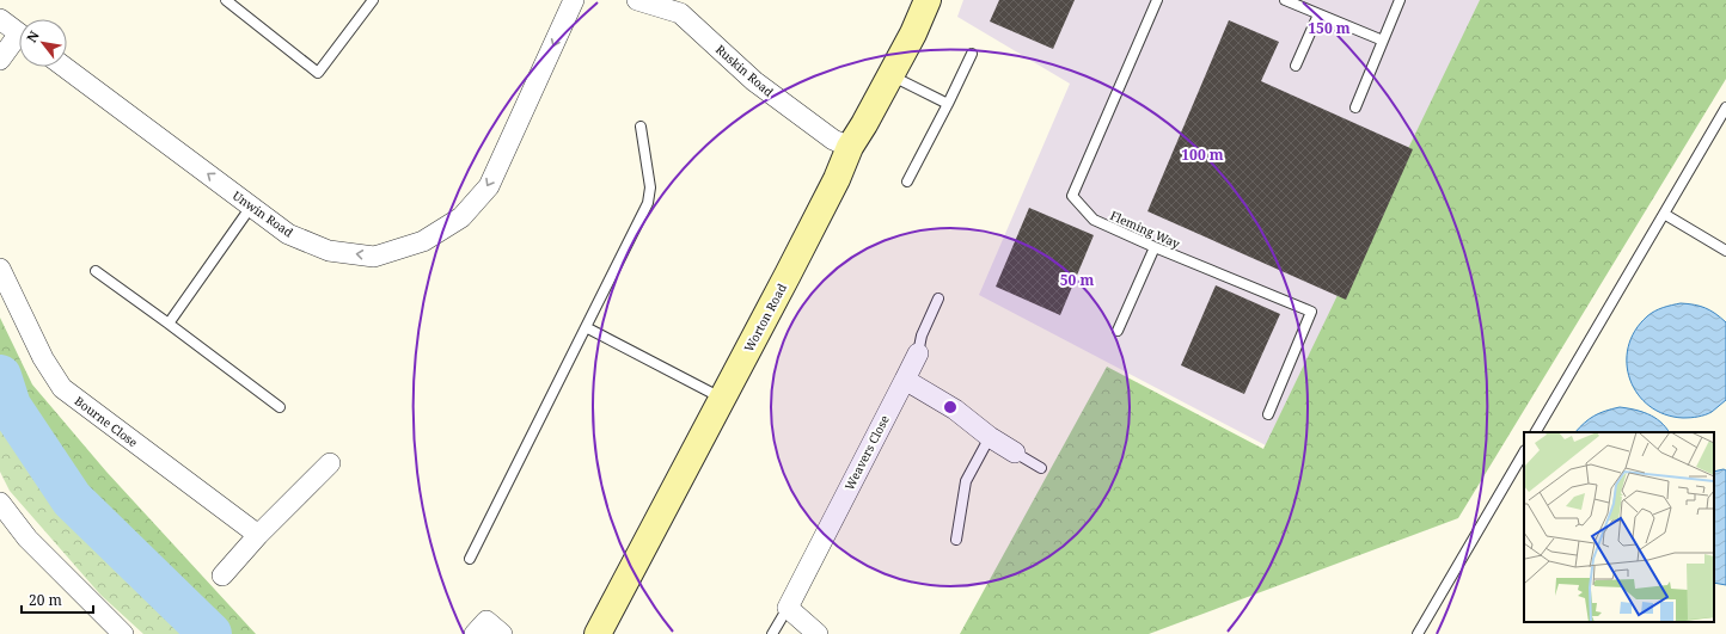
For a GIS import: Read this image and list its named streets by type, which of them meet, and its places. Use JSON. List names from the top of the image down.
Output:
{
  "streets": {
    "street": [
      "Ruskin Road",
      "Unwin Road",
      "Worton Road",
      "Bourne Close",
      "Weavers Close"
    ],
    "lane": ["Fleming Way"]
  },
  "crossings": [
    ["Ruskin Road", "Worton Road"]
  ],
  "scale_bar": "20 m",
  "north": "top left",
  "rings": ["150 m", "100 m", "50 m"]
}
